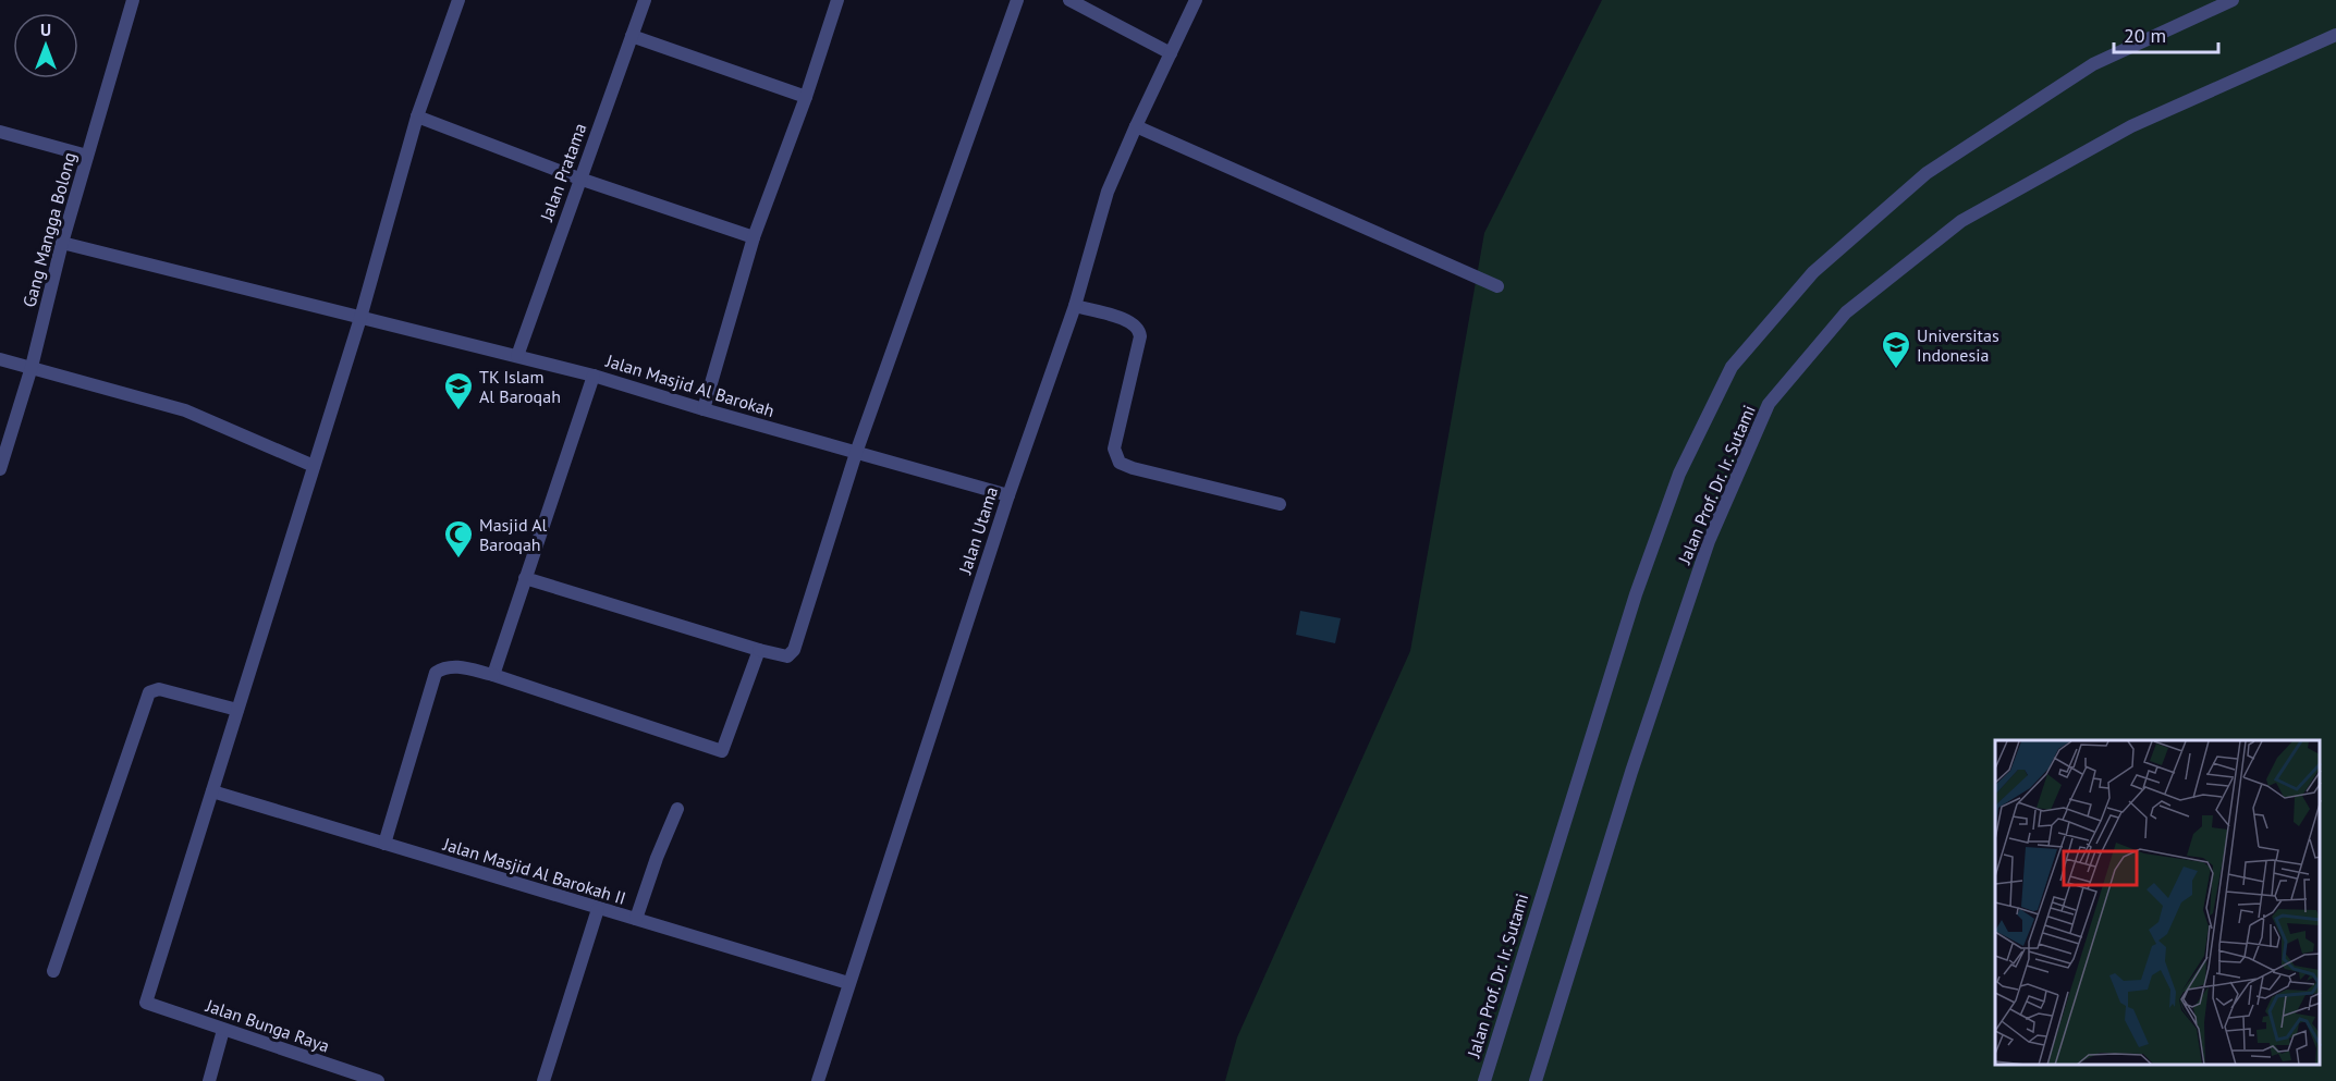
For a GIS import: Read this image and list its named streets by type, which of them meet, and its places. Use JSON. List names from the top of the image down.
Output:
{
  "streets": {
    "street": [
      "Jalan Pratama",
      "Gang Mangga Bolong",
      "Jalan Masjid Al Barokah",
      "Jalan Prof. Dr. Ir. Sutami",
      "Jalan Utama",
      "Jalan Masjid Al Barokah II",
      "Jalan Bunga Raya"
    ]
  },
  "crossings": [
    ["Jalan Pratama", "Jalan Masjid Al Barokah"],
    ["Gang Mangga Bolong", "Jalan Masjid Al Barokah"],
    ["Jalan Masjid Al Barokah", "Jalan Utama"],
    ["Jalan Utama", "Jalan Masjid Al Barokah II"],
    ["Jalan Masjid Al Barokah II", "Jalan Bunga Raya"]
  ],
  "places": {
    "school or university": ["Universitas Indonesia", "TK Islam Al Baroqah"],
    "mosque": ["Masjid Al Baroqah"]
  },
  "scale_bar": "20 m",
  "north": "top"
}
